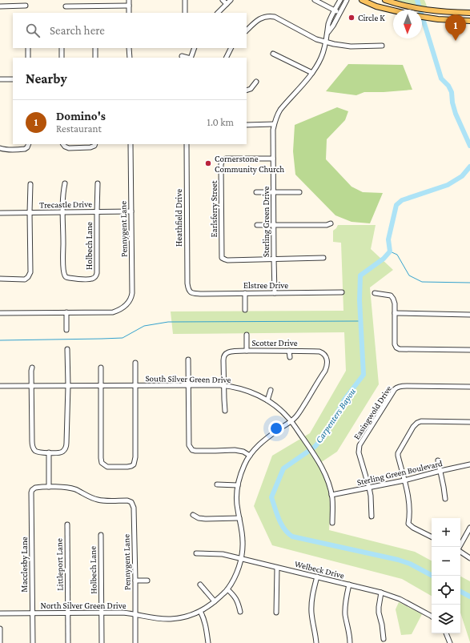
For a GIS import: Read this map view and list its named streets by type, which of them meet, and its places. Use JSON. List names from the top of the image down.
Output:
{
  "streets": {
    "street": [
      "Trecastle Drive",
      "Earlsferry Street",
      "Heathfield Drive",
      "Sterling Green Drive",
      "Pennygent Lane",
      "Holbech Lane",
      "Elstree Drive",
      "Scotter Drive",
      "South Silver Green Drive",
      "Easingwold Drive",
      "Sterling Green Boulevard",
      "Macclesby Lane",
      "Littleport Lane",
      "Welbeck Drive",
      "North Silver Green Drive"
    ]
  },
  "crossings": [
    ["Trecastle Drive", "Pennygent Lane"],
    ["Trecastle Drive", "Holbech Lane"],
    ["Earlsferry Street", "Sterling Green Drive"],
    ["Heathfield Drive", "Elstree Drive"],
    ["Sterling Green Drive", "Elstree Drive"],
    ["Pennygent Lane", "Macclesby Lane"],
    ["Pennygent Lane", "North Silver Green Drive"],
    ["Holbech Lane", "North Silver Green Drive"],
    ["Scotter Drive", "South Silver Green Drive"],
    ["Scotter Drive", "North Silver Green Drive"],
    ["South Silver Green Drive", "Sterling Green Boulevard"],
    ["South Silver Green Drive", "North Silver Green Drive"],
    ["Easingwold Drive", "Sterling Green Boulevard"],
    ["Macclesby Lane", "North Silver Green Drive"],
    ["Littleport Lane", "North Silver Green Drive"],
    ["Welbeck Drive", "North Silver Green Drive"]
  ],
  "water": ["Carpenters Bayou"],
  "places": ["Circle K", "Cornerstone Community Church"],
  "north": "bottom",
  "page": {
    "search": "Search here",
    "pins": "1",
    "heading": "Nearby",
    "list": [
      {
        "mark": "1",
        "name": "Domino's",
        "note": "Restaurant",
        "value": "1.0 km"
      }
    ],
    "map_buttons": ["+", "−"]
  }
}
